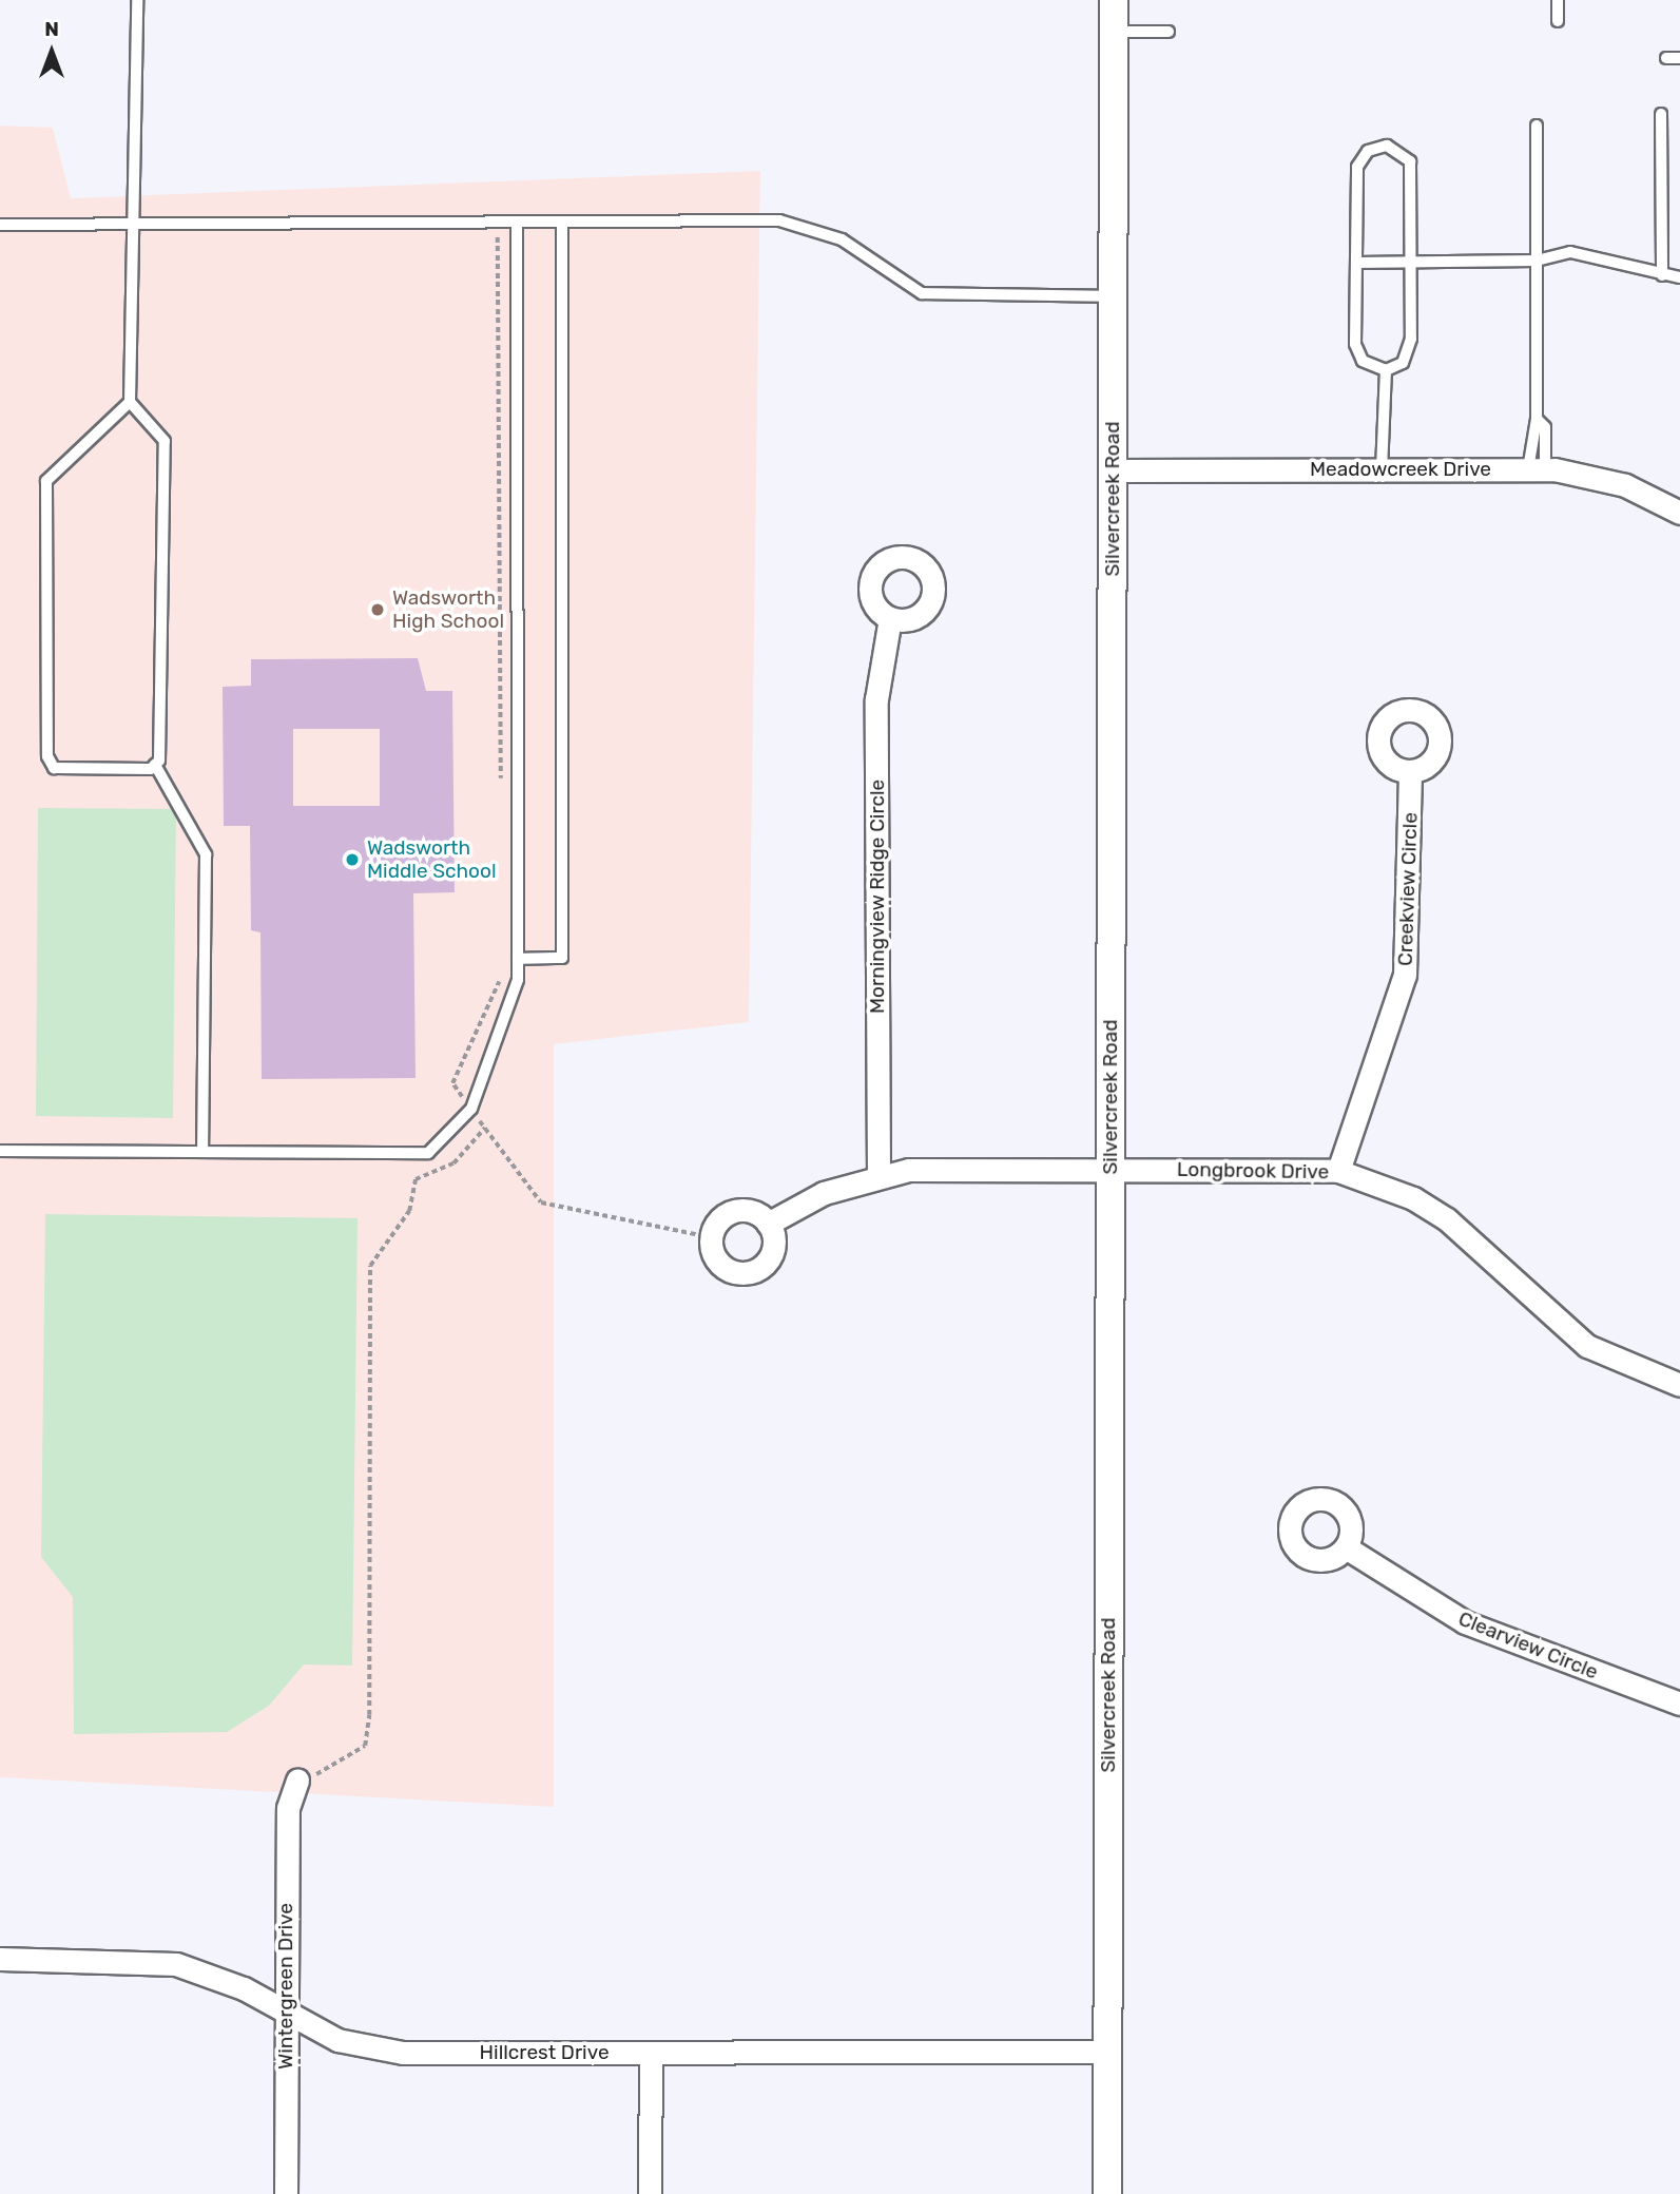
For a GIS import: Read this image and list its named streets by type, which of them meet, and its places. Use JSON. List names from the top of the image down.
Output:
{
  "streets": {
    "street": [
      "Meadowcreek Drive",
      "Silvercreek Road",
      "Creekview Circle",
      "Morningview Ridge Circle",
      "Longbrook Drive",
      "Clearview Circle",
      "Wintergreen Drive",
      "Hillcrest Drive"
    ]
  },
  "crossings": [
    ["Meadowcreek Drive", "Silvercreek Road"],
    ["Silvercreek Road", "Longbrook Drive"],
    ["Silvercreek Road", "Hillcrest Drive"],
    ["Creekview Circle", "Longbrook Drive"],
    ["Morningview Ridge Circle", "Longbrook Drive"],
    ["Wintergreen Drive", "Hillcrest Drive"]
  ],
  "places": ["Wadsworth High School", "Wadsworth Middle School"],
  "north": "top"
}
